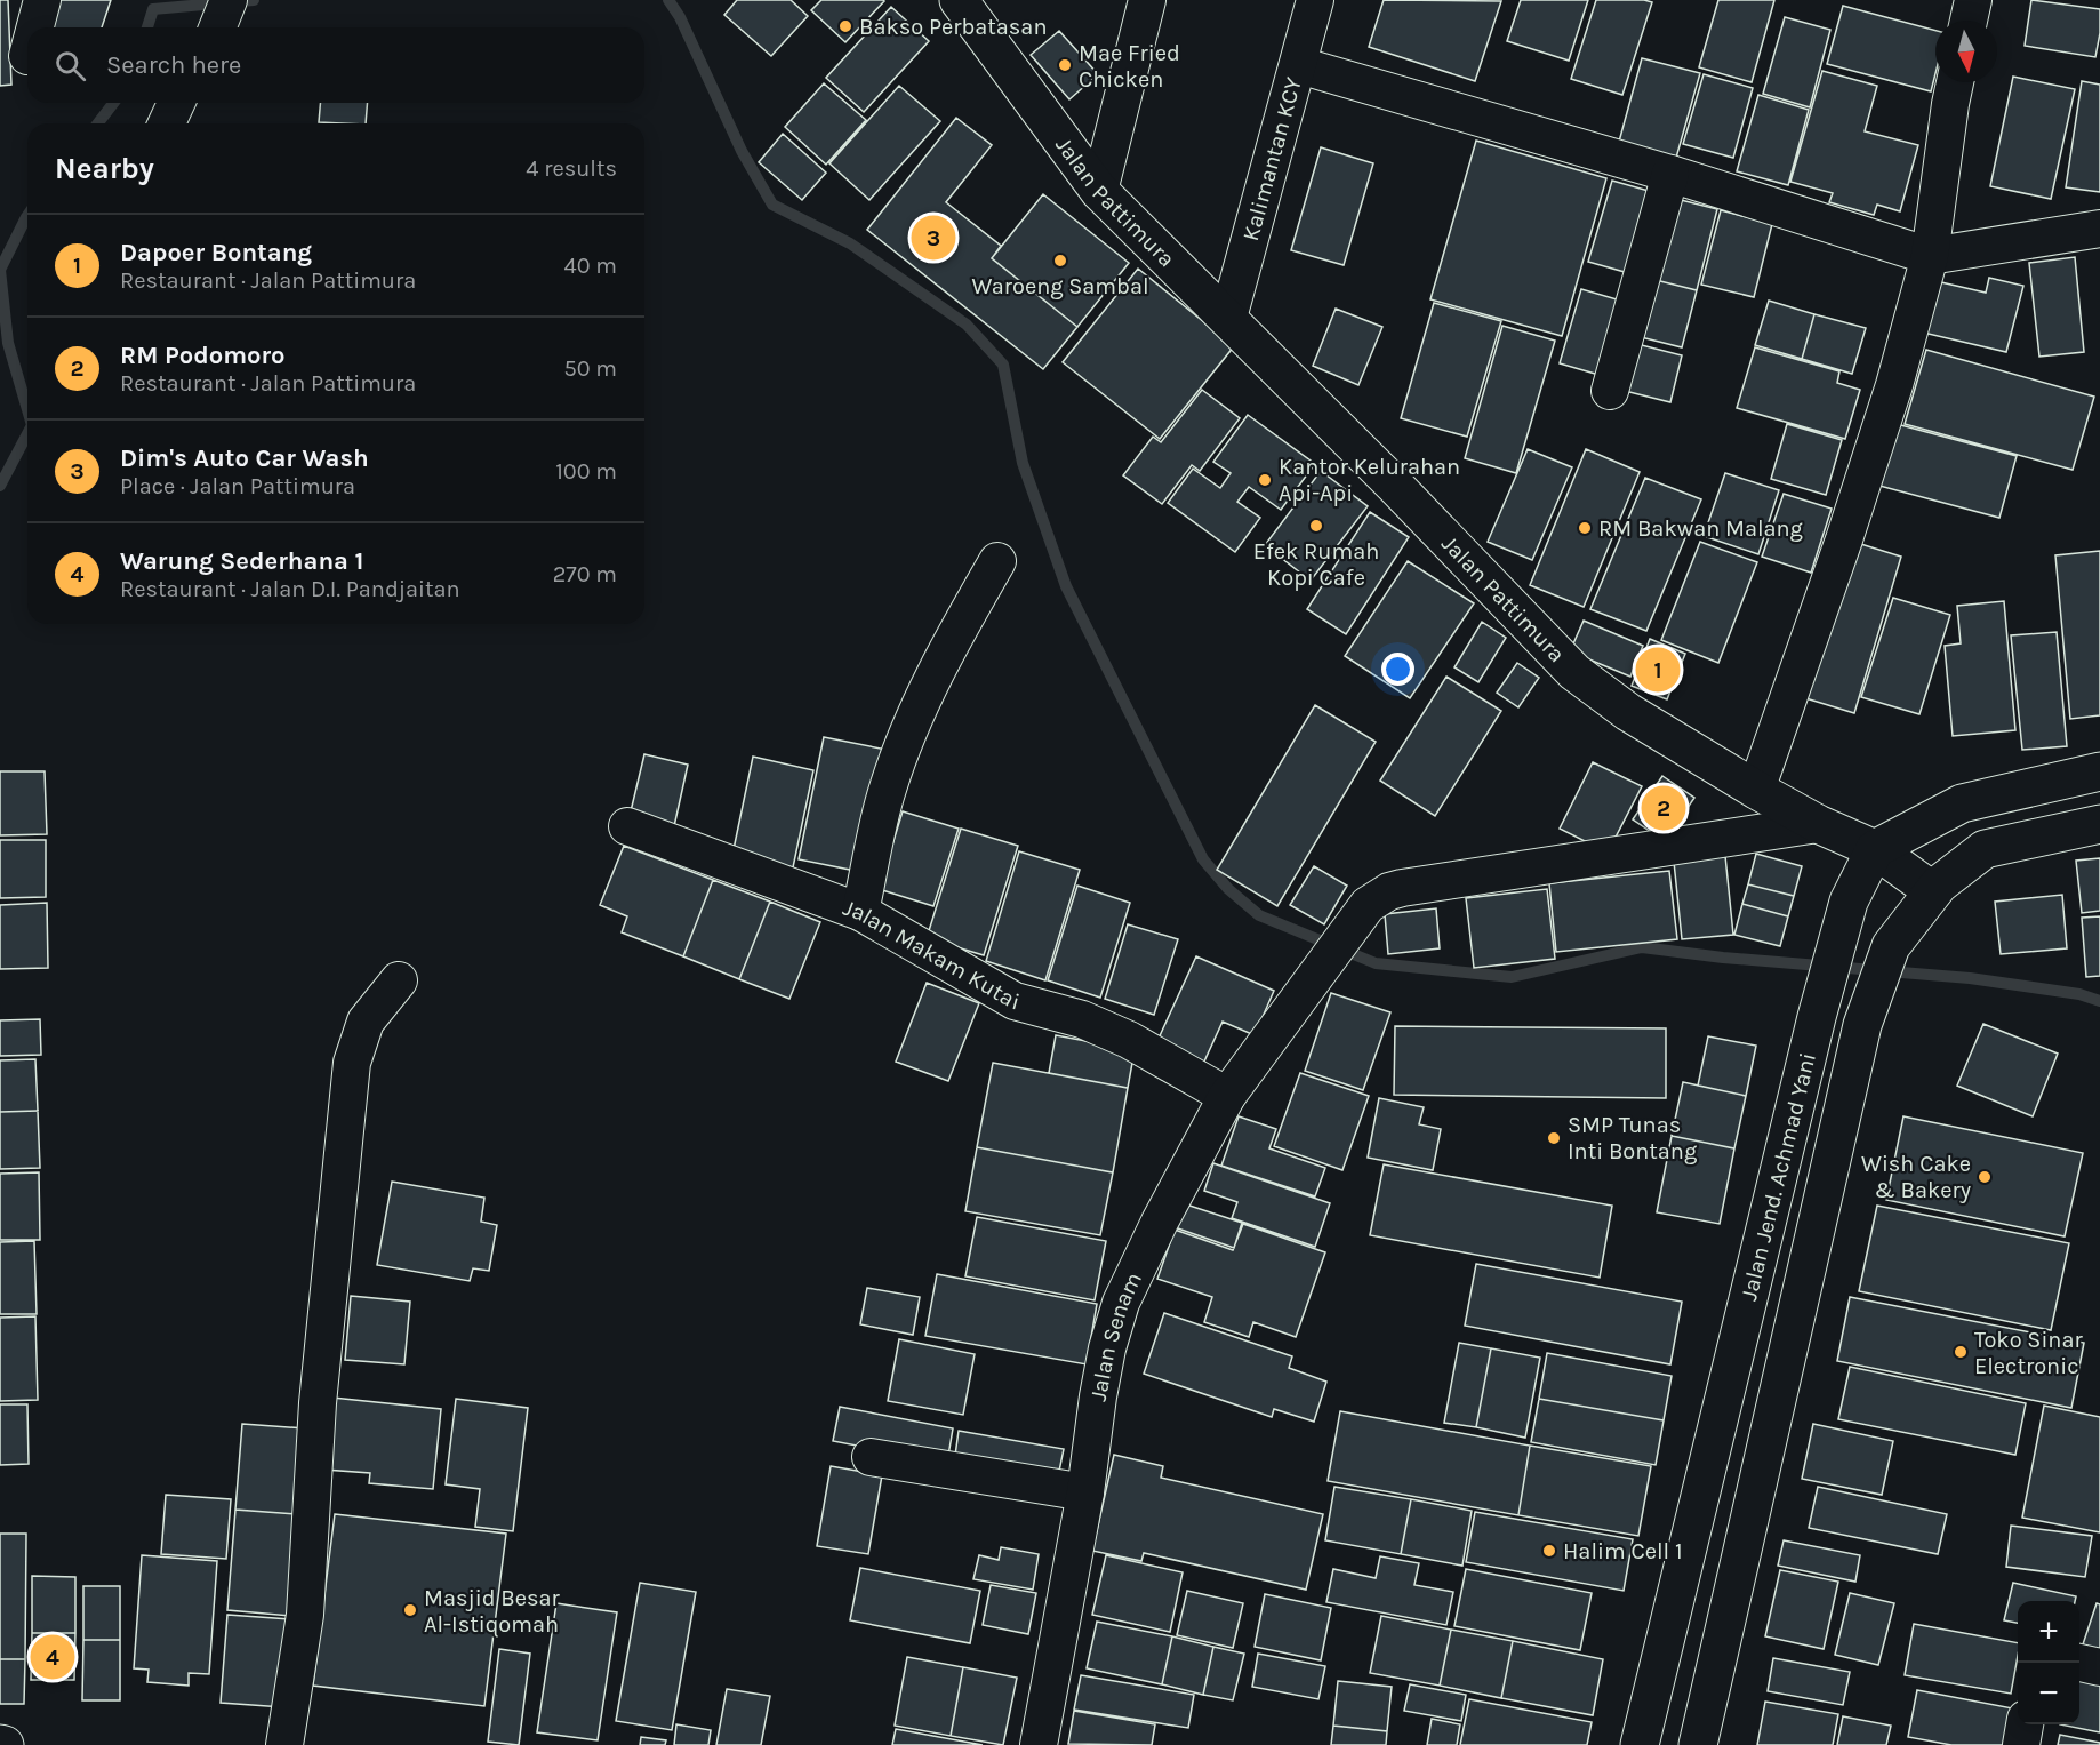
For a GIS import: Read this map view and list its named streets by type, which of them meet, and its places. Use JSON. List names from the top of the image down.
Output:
{
  "streets": {
    "street": [
      "Kalimantan KCY",
      "Jalan Pattimura",
      "Jalan Makam Kutai",
      "Jalan Jend. Achmad Yani",
      "Jalan Senam"
    ]
  },
  "crossings": [
    ["Kalimantan KCY", "Jalan Pattimura"],
    ["Jalan Pattimura", "Jalan Jend. Achmad Yani"],
    ["Jalan Pattimura", "Jalan Senam"],
    ["Jalan Makam Kutai", "Jalan Senam"]
  ],
  "places": [
    "Bakso Perbatasan",
    "Mae Fried Chicken",
    "Waroeng Sambal",
    "Kantor Kelurahan Api-Api",
    "Efek Rumah Kopi Cafe",
    "RM Bakwan Malang",
    "SMP Tunas Inti Bontang",
    "Wish Cake & Bakery",
    "Toko Sinar Electronic",
    "Halim Cell 1",
    "Masjid Besar Al-Istiqomah"
  ],
  "north": "bottom",
  "page": {
    "search": "Search here",
    "heading": ["Nearby", "4 results"],
    "pins": [
      "3",
      "1",
      "2",
      "4"
    ],
    "list": [
      {
        "mark": "1",
        "name": "Dapoer Bontang",
        "note": "Restaurant · Jalan Pattimura",
        "value": "40 m"
      },
      {
        "mark": "2",
        "name": "RM Podomoro",
        "note": "Restaurant · Jalan Pattimura",
        "value": "50 m"
      },
      {
        "mark": "3",
        "name": "Dim's Auto Car Wash",
        "note": "Place · Jalan Pattimura",
        "value": "100 m"
      },
      {
        "mark": "4",
        "name": "Warung Sederhana 1",
        "note": "Restaurant · Jalan D.I. Pandjaitan",
        "value": "270 m"
      }
    ],
    "map_buttons": ["+", "−"]
  }
}
